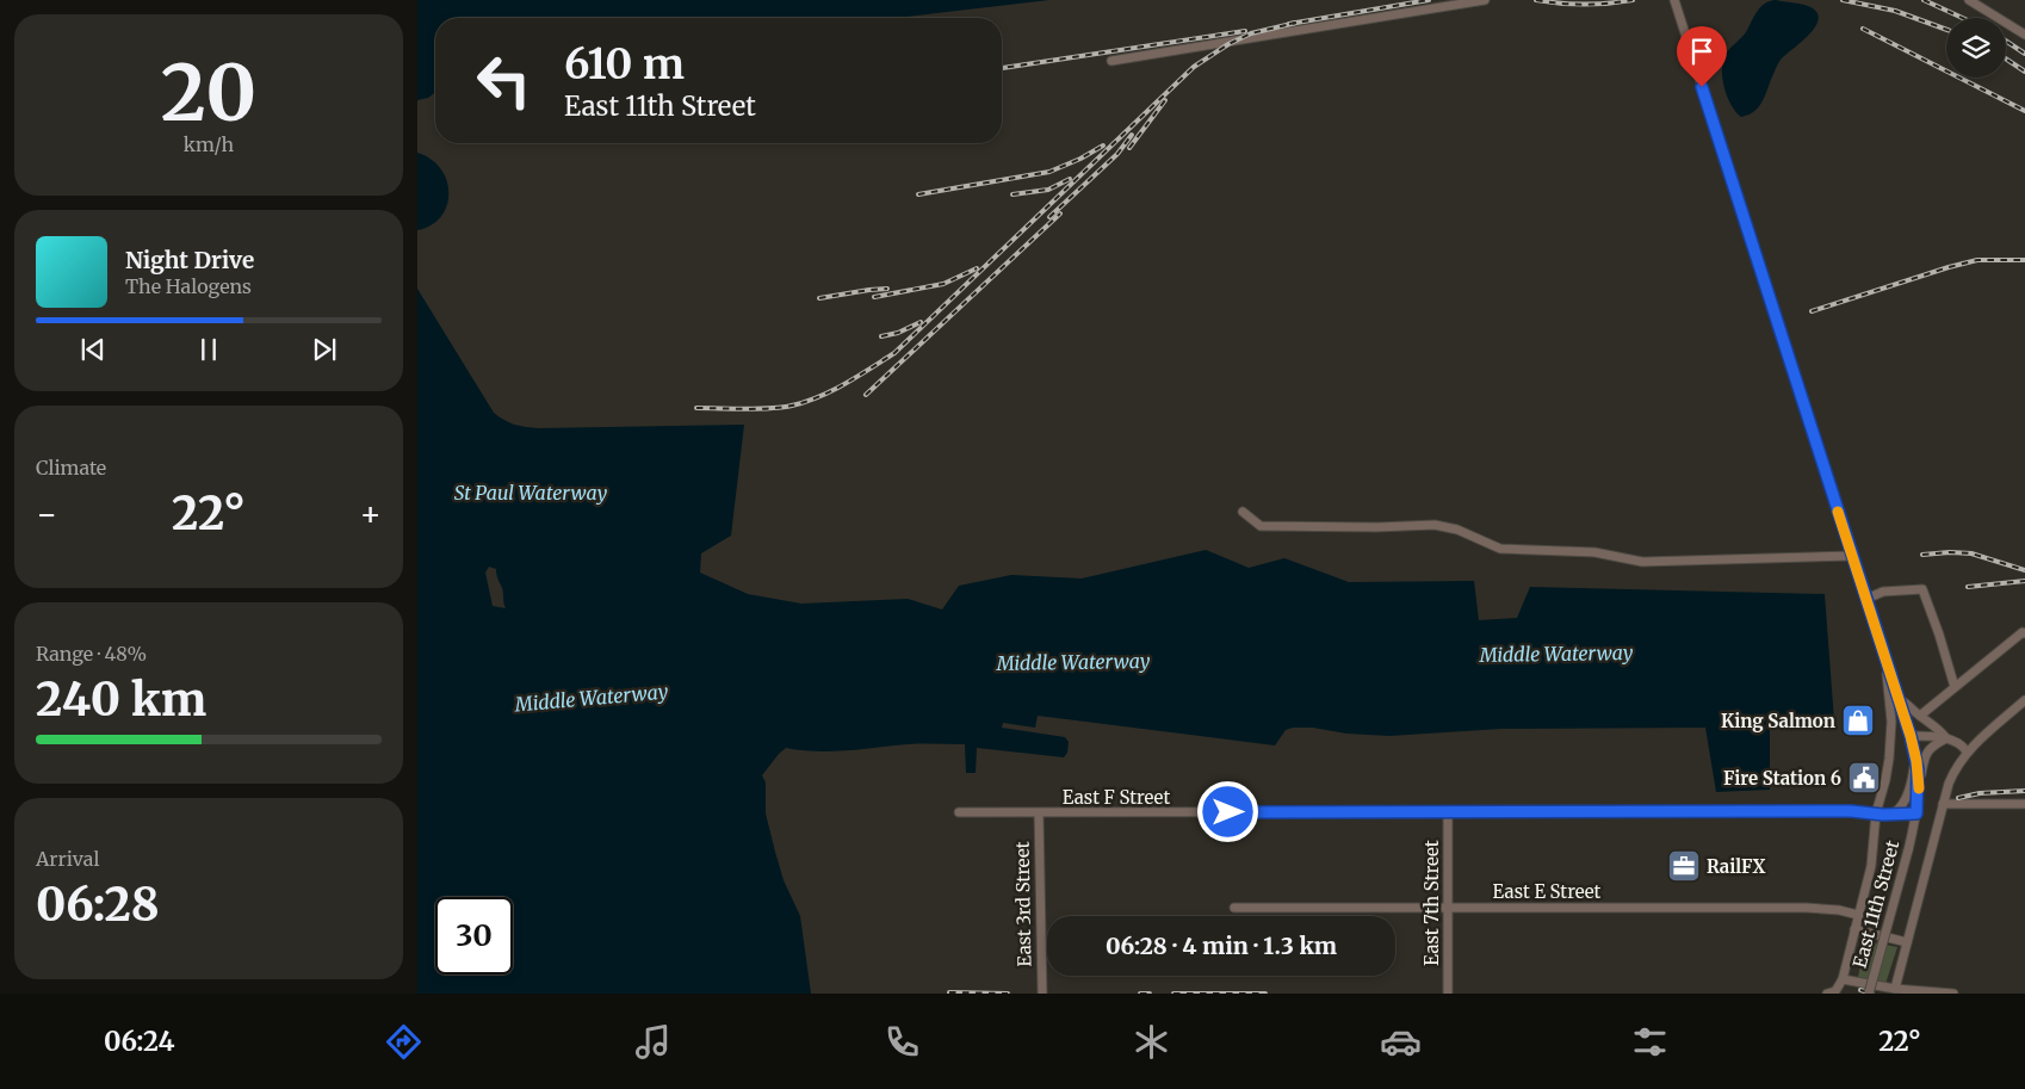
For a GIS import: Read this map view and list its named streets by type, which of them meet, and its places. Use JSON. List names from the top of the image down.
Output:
{
  "streets": {
    "street": [
      "East F Street",
      "East E Street",
      "East 7th Street",
      "East 3rd Street",
      "East 11th Street"
    ]
  },
  "crossings": [
    ["East F Street", "East 7th Street"],
    ["East F Street", "East 3rd Street"],
    ["East F Street", "East 11th Street"],
    ["East E Street", "East 7th Street"],
    ["East E Street", "East 11th Street"]
  ],
  "water": ["St Paul Waterway", "Middle Waterway"],
  "places": {
    "shop": ["King Salmon"],
    "public building": ["Fire Station 6"],
    "office": ["RailFX"]
  },
  "page": {
    "tile": [
      ["20", "km/h"],
      "Climate",
      ["Range · 48%", "240 km"],
      ["Arrival", "06:28"]
    ],
    "turn": ["610 m", "East 11th Street"],
    "song": ["Night Drive", "The Halogens"],
    "heat": ["−", "22°", "+"],
    "limit": "30",
    "trip": "06:28 · 4 min · 1.3 km",
    "tabs": ["06:24", "22°"]
  }
}
